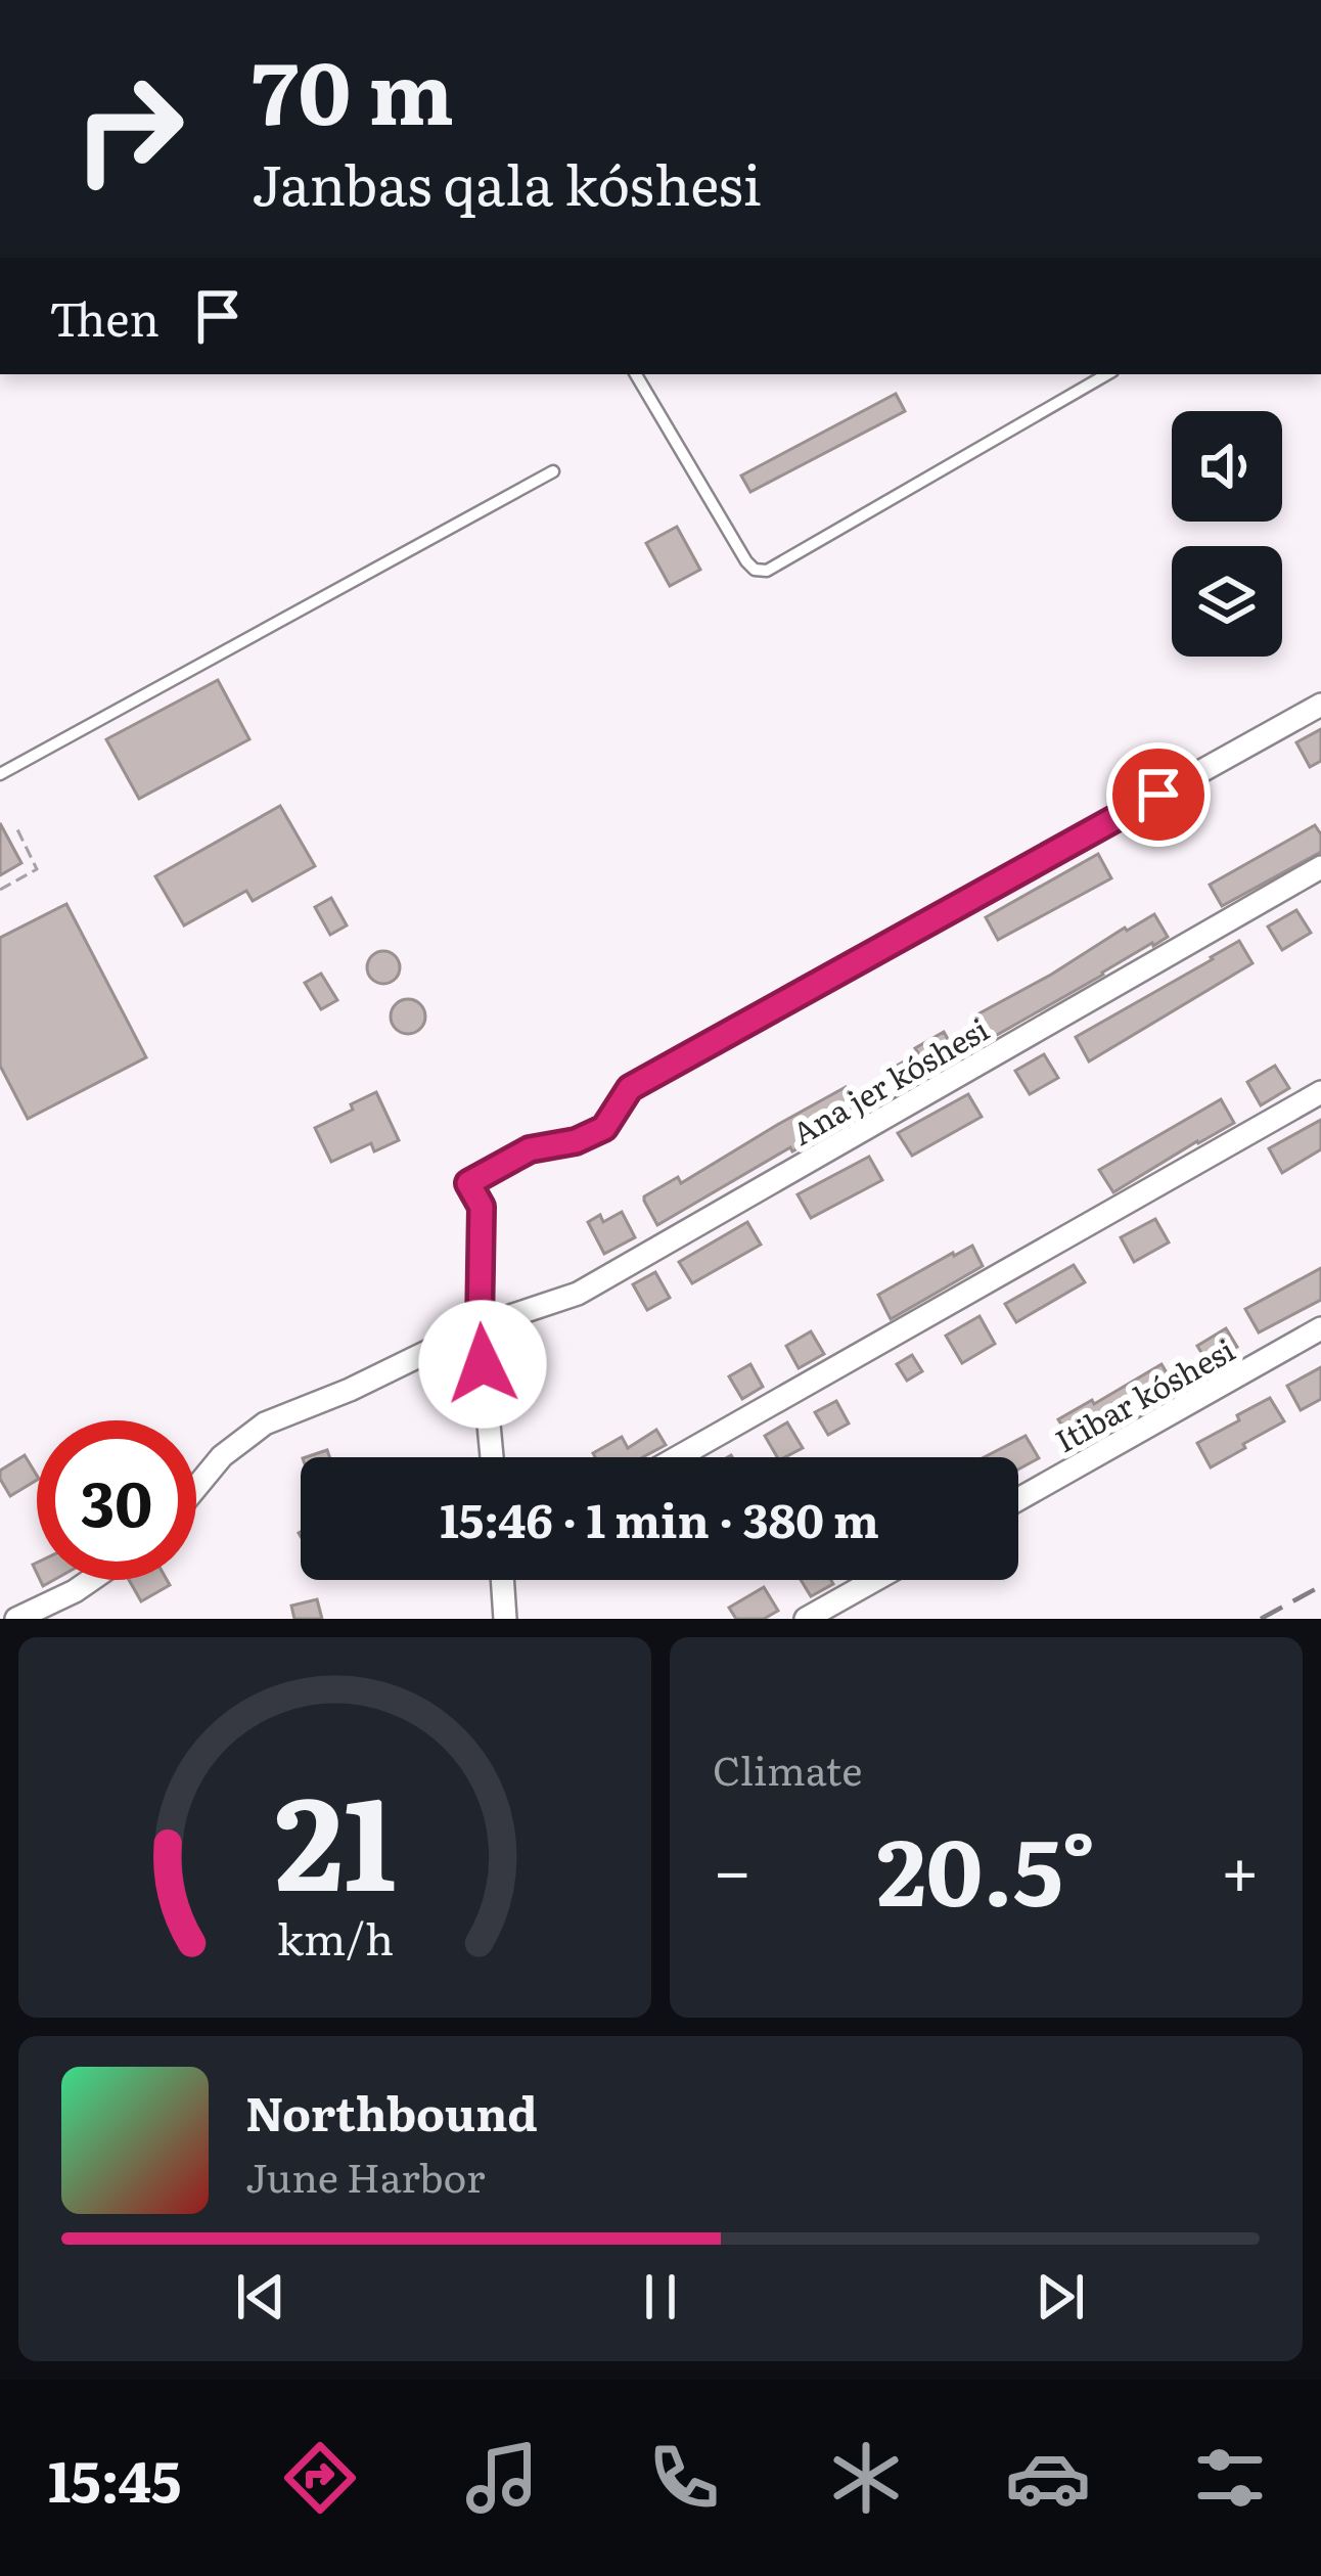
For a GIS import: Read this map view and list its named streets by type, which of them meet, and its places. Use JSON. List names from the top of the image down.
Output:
{
  "streets": {
    "street": ["Ana jer kóshesi", "Itibar kóshesi"]
  },
  "page": {
    "turn": ["70 m", "Janbas qala kóshesi"],
    "then": "Then",
    "limit": "30",
    "trip": "15:46 · 1 min · 380 m",
    "tile": "Climate",
    "heat": ["−", "20.5°", "+"],
    "song": ["Northbound", "June Harbor"],
    "tabs": "15:45",
    "gauge": ["21", "km/h"]
  }
}
